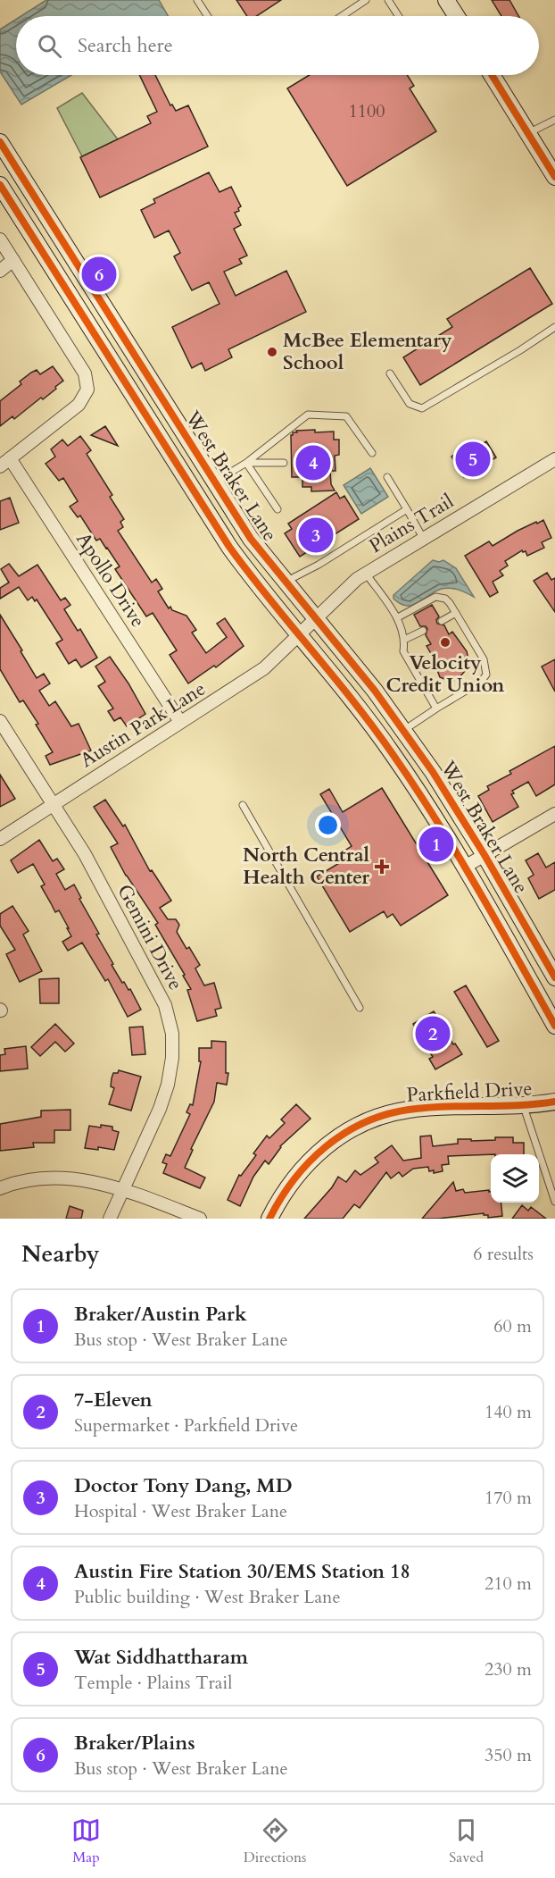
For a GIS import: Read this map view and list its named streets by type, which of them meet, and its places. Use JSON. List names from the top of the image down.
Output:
{
  "streets": {
    "main road": ["West Braker Lane", "Parkfield Drive"],
    "street": [
      "Plains Trail",
      "Apollo Drive",
      "Austin Park Lane",
      "Gemini Drive"
    ]
  },
  "crossings": [
    ["West Braker Lane", "Plains Trail"],
    ["West Braker Lane", "Austin Park Lane"],
    ["Plains Trail", "Austin Park Lane"],
    ["Apollo Drive", "Austin Park Lane"],
    ["Austin Park Lane", "Gemini Drive"]
  ],
  "places": {
    "other": ["McBee Elementary School", "Velocity Credit Union"],
    "health": ["North Central Health Center"]
  },
  "house_numbers": ["1100"],
  "page": {
    "search": "Search here",
    "pins": [
      "6",
      "5",
      "4",
      "3",
      "1",
      "2"
    ],
    "heading": ["Nearby", "6 results"],
    "list": [
      {
        "mark": "1",
        "name": "Braker/Austin Park",
        "note": "Bus stop · West Braker Lane",
        "value": "60 m"
      },
      {
        "mark": "2",
        "name": "7-Eleven",
        "note": "Supermarket · Parkfield Drive",
        "value": "140 m"
      },
      {
        "mark": "3",
        "name": "Doctor Tony Dang, MD",
        "note": "Hospital · West Braker Lane",
        "value": "170 m"
      },
      {
        "mark": "4",
        "name": "Austin Fire Station 30/EMS Station 18",
        "note": "Public building · West Braker Lane",
        "value": "210 m"
      },
      {
        "mark": "5",
        "name": "Wat Siddhattharam",
        "note": "Temple · Plains Trail",
        "value": "230 m"
      },
      {
        "mark": "6",
        "name": "Braker/Plains",
        "note": "Bus stop · West Braker Lane",
        "value": "350 m"
      }
    ],
    "nav": ["Map", "Directions", "Saved"]
  }
}
